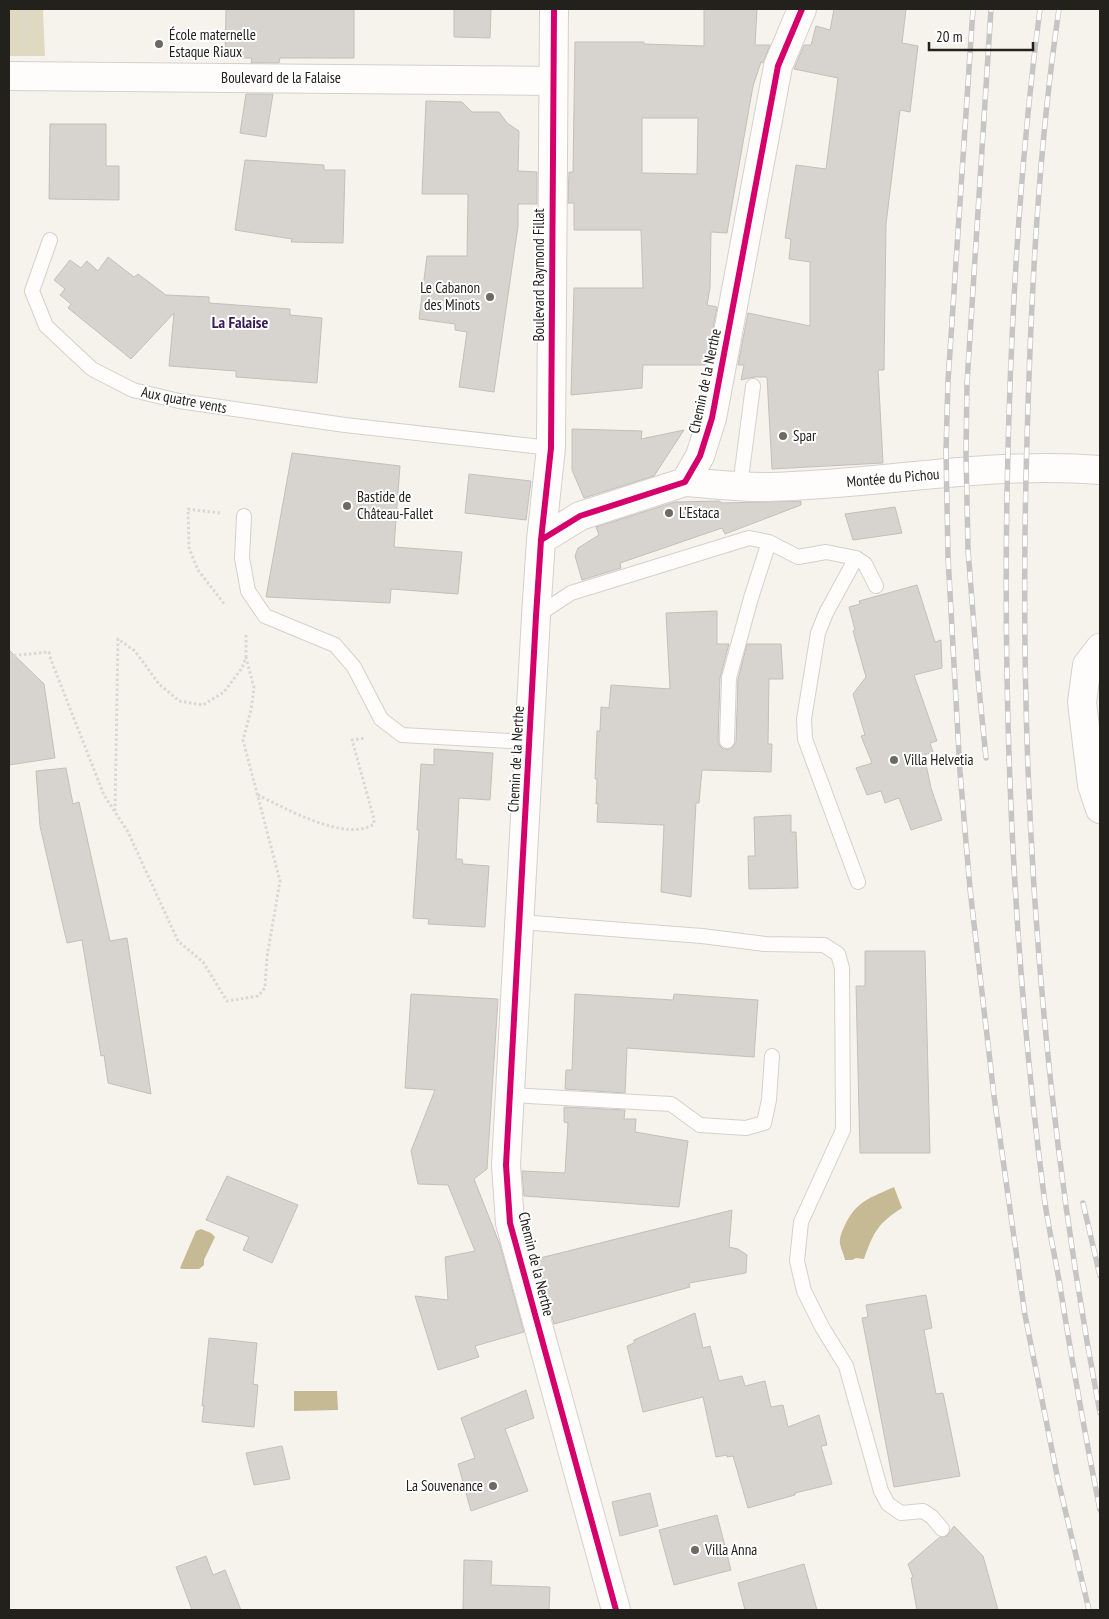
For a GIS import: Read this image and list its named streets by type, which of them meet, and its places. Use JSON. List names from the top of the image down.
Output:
{
  "streets": {
    "street": [
      "Boulevard de la Falaise",
      "Boulevard Raymond Fillat",
      "Chemin de la Nerthe",
      "Montée du Pichou"
    ],
    "lane": ["Aux quatre vents"]
  },
  "crossings": [
    ["Boulevard de la Falaise", "Boulevard Raymond Fillat"],
    ["Boulevard Raymond Fillat", "Chemin de la Nerthe"],
    ["Boulevard Raymond Fillat", "Aux quatre vents"],
    ["Chemin de la Nerthe", "Montée du Pichou"]
  ],
  "districts": ["La Falaise"],
  "places": [
    "École maternelle Estaque Riaux",
    "Le Cabanon des Minots",
    "Spar",
    "Bastide de Château-Fallet",
    "L'Estaca",
    "Villa Helvetia",
    "La Souvenance",
    "Villa Anna"
  ],
  "scale_bar": "20 m"
}
